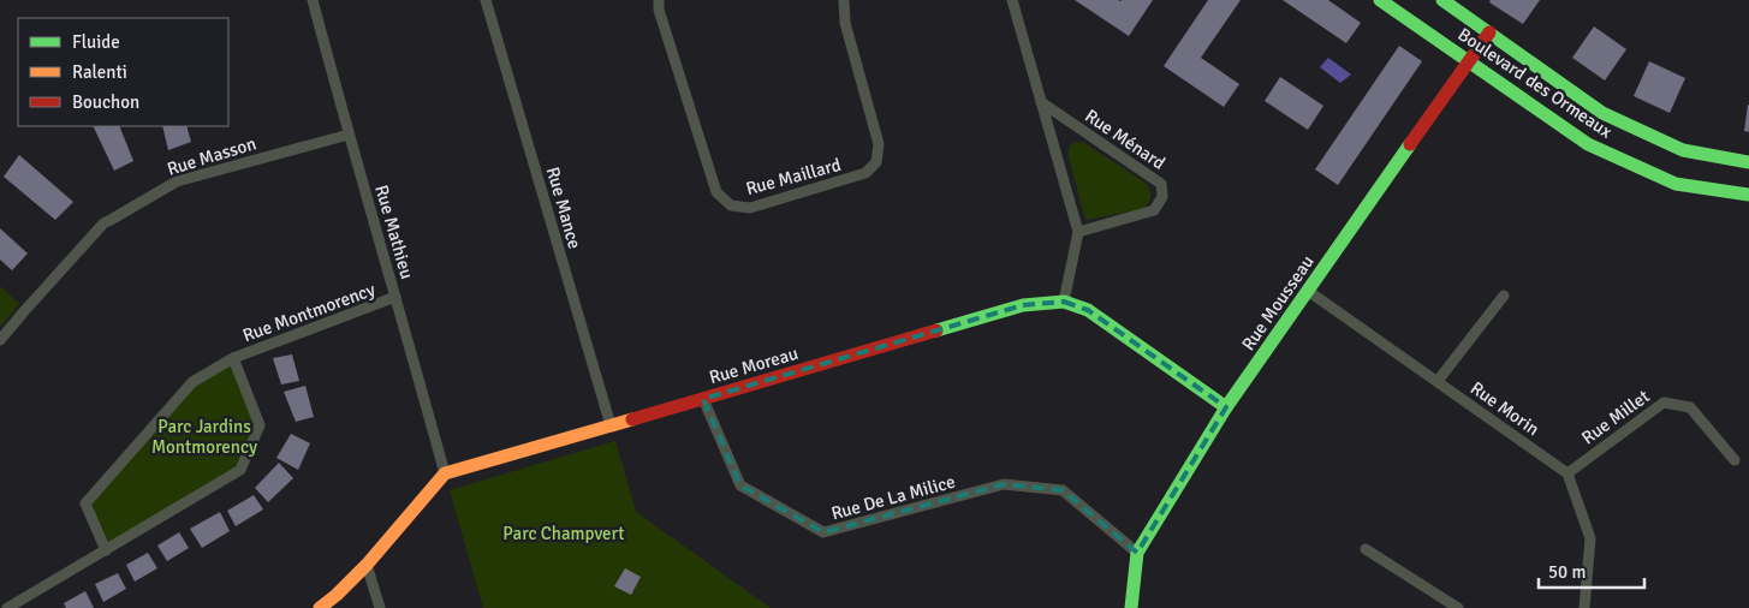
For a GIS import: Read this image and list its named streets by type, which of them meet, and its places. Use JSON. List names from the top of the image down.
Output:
{
  "streets": {
    "street": [
      "Boulevard des Ormeaux",
      "Rue Ménard",
      "Rue Masson",
      "Rue Maillard",
      "Rue Mance",
      "Rue Mathieu",
      "Rue Mousseau",
      "Rue Montmorency",
      "Rue Moreau",
      "Rue Morin",
      "Rue Millet",
      "Rue De La Milice"
    ]
  },
  "crossings": [
    ["Boulevard des Ormeaux", "Rue Mousseau"],
    ["Rue Masson", "Rue Mathieu"],
    ["Rue Mance", "Rue Moreau"],
    ["Rue Mathieu", "Rue Montmorency"],
    ["Rue Mathieu", "Rue Moreau"],
    ["Rue Mousseau", "Rue Moreau"],
    ["Rue Mousseau", "Rue Morin"],
    ["Rue Mousseau", "Rue De La Milice"],
    ["Rue Moreau", "Rue De La Milice"],
    ["Rue Morin", "Rue Millet"]
  ],
  "parks": ["Parc Jardins Montmorency", "Parc Champvert"],
  "legend": ["Fluide", "Ralenti", "Bouchon"],
  "scale_bar": "50 m"
}
